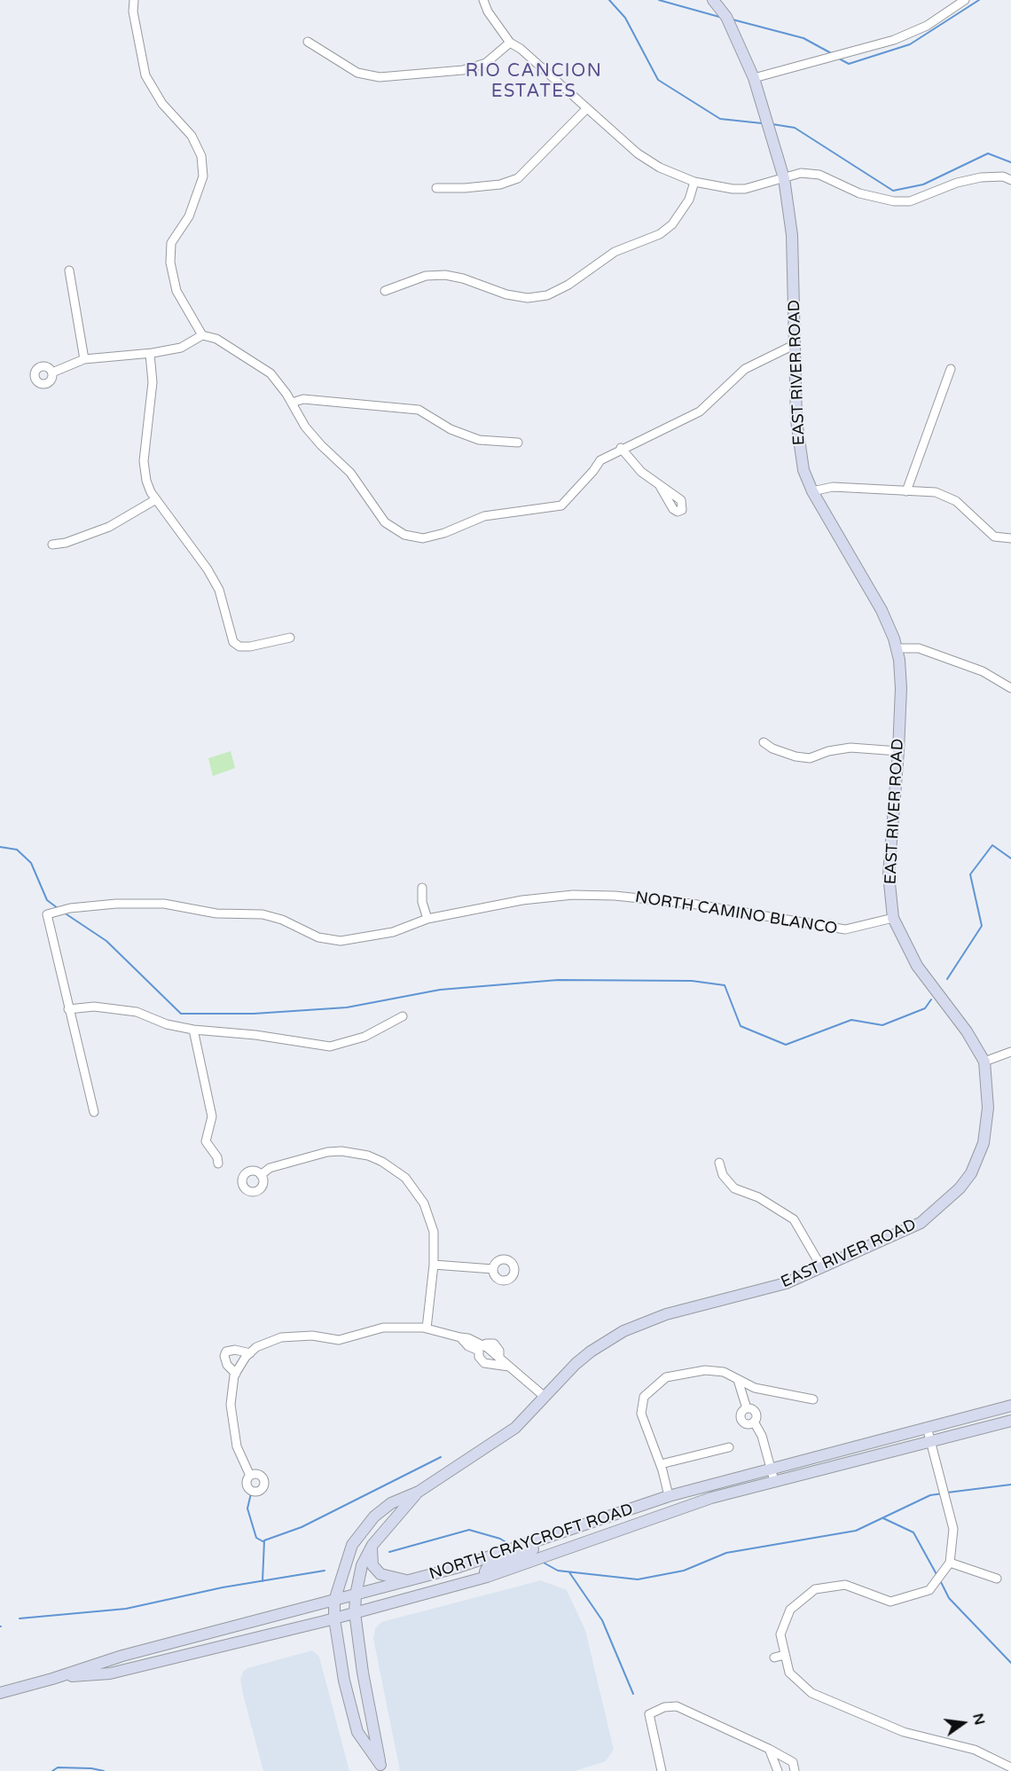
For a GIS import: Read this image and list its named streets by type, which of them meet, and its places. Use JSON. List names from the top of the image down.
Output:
{
  "streets": {
    "street": ["EAST RIVER ROAD", "NORTH CAMINO BLANCO", "NORTH CRAYCROFT ROAD"]
  },
  "crossings": [
    ["EAST RIVER ROAD", "NORTH CAMINO BLANCO"],
    ["EAST RIVER ROAD", "NORTH CRAYCROFT ROAD"]
  ],
  "districts": ["RIO CANCION ESTATES"],
  "north": "right"
}
